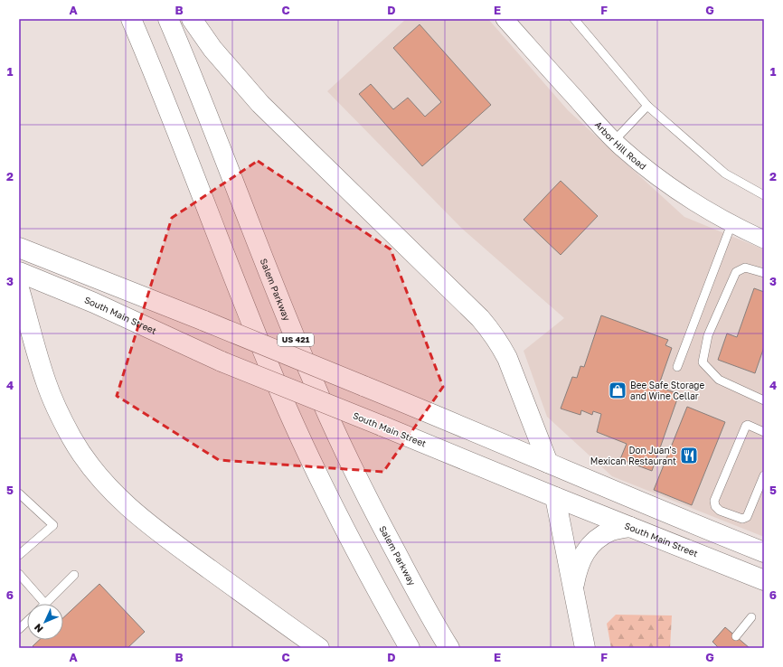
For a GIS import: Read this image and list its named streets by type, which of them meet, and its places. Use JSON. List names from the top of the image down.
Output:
{
  "streets": {
    "main road": ["Salem Parkway", "South Main Street", "US 421"],
    "street": ["Arbor Hill Road"]
  },
  "places": {
    "shop": ["Bee Safe Storage and Wine Cellar"],
    "restaurant": ["Don Juan's Mexican Restaurant"]
  },
  "north": "bottom left",
  "grid": {
    "columns": [
      "A",
      "B",
      "C",
      "D",
      "E",
      "F",
      "G"
    ],
    "rows": [
      "1",
      "2",
      "3",
      "4",
      "5",
      "6"
    ]
  }
}
